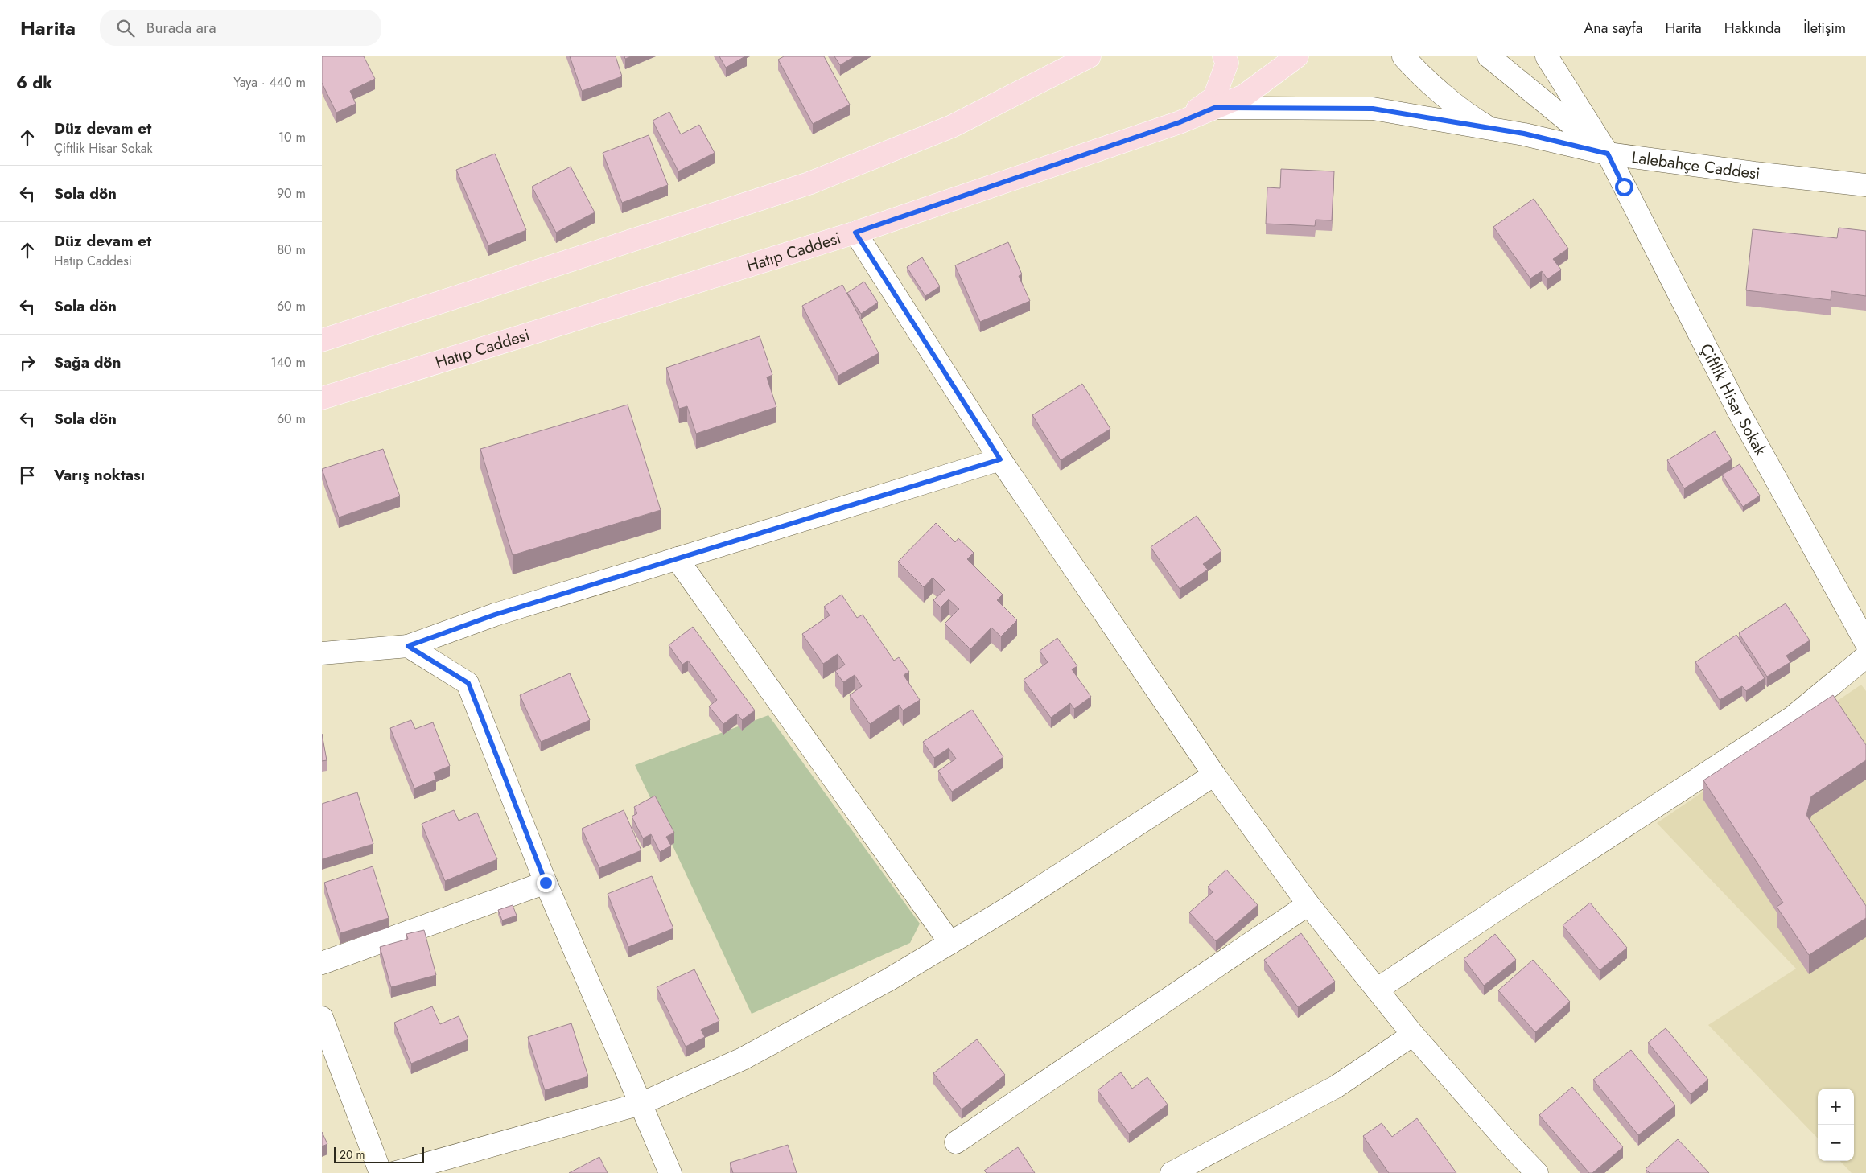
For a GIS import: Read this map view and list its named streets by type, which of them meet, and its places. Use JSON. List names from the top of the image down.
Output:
{
  "streets": {
    "main road": ["Hatıp Caddesi"],
    "street": ["Lalebahçe Caddesi", "Çiftlik Hisar Sokak"]
  },
  "crossings": [
    ["Lalebahçe Caddesi", "Hatıp Caddesi"],
    ["Lalebahçe Caddesi", "Çiftlik Hisar Sokak"]
  ],
  "scale_bar": "20 m",
  "page": {
    "header": "Harita",
    "search": "Burada ara",
    "nav": [
      "Ana sayfa",
      "Harita",
      "Hakkında",
      "İletişim"
    ],
    "heading": ["6 dk", "Yaya · 440 m"],
    "list": [
      ["Düz devam et", "Çiftlik Hisar Sokak", "10 m"],
      ["Sola dön", "90 m"],
      ["Düz devam et", "Hatıp Caddesi", "80 m"],
      ["Sola dön", "60 m"],
      ["Sağa dön", "140 m"],
      ["Sola dön", "60 m"],
      "Varış noktası"
    ],
    "map_buttons": ["+", "−"],
    "scale": "20 m"
  }
}
